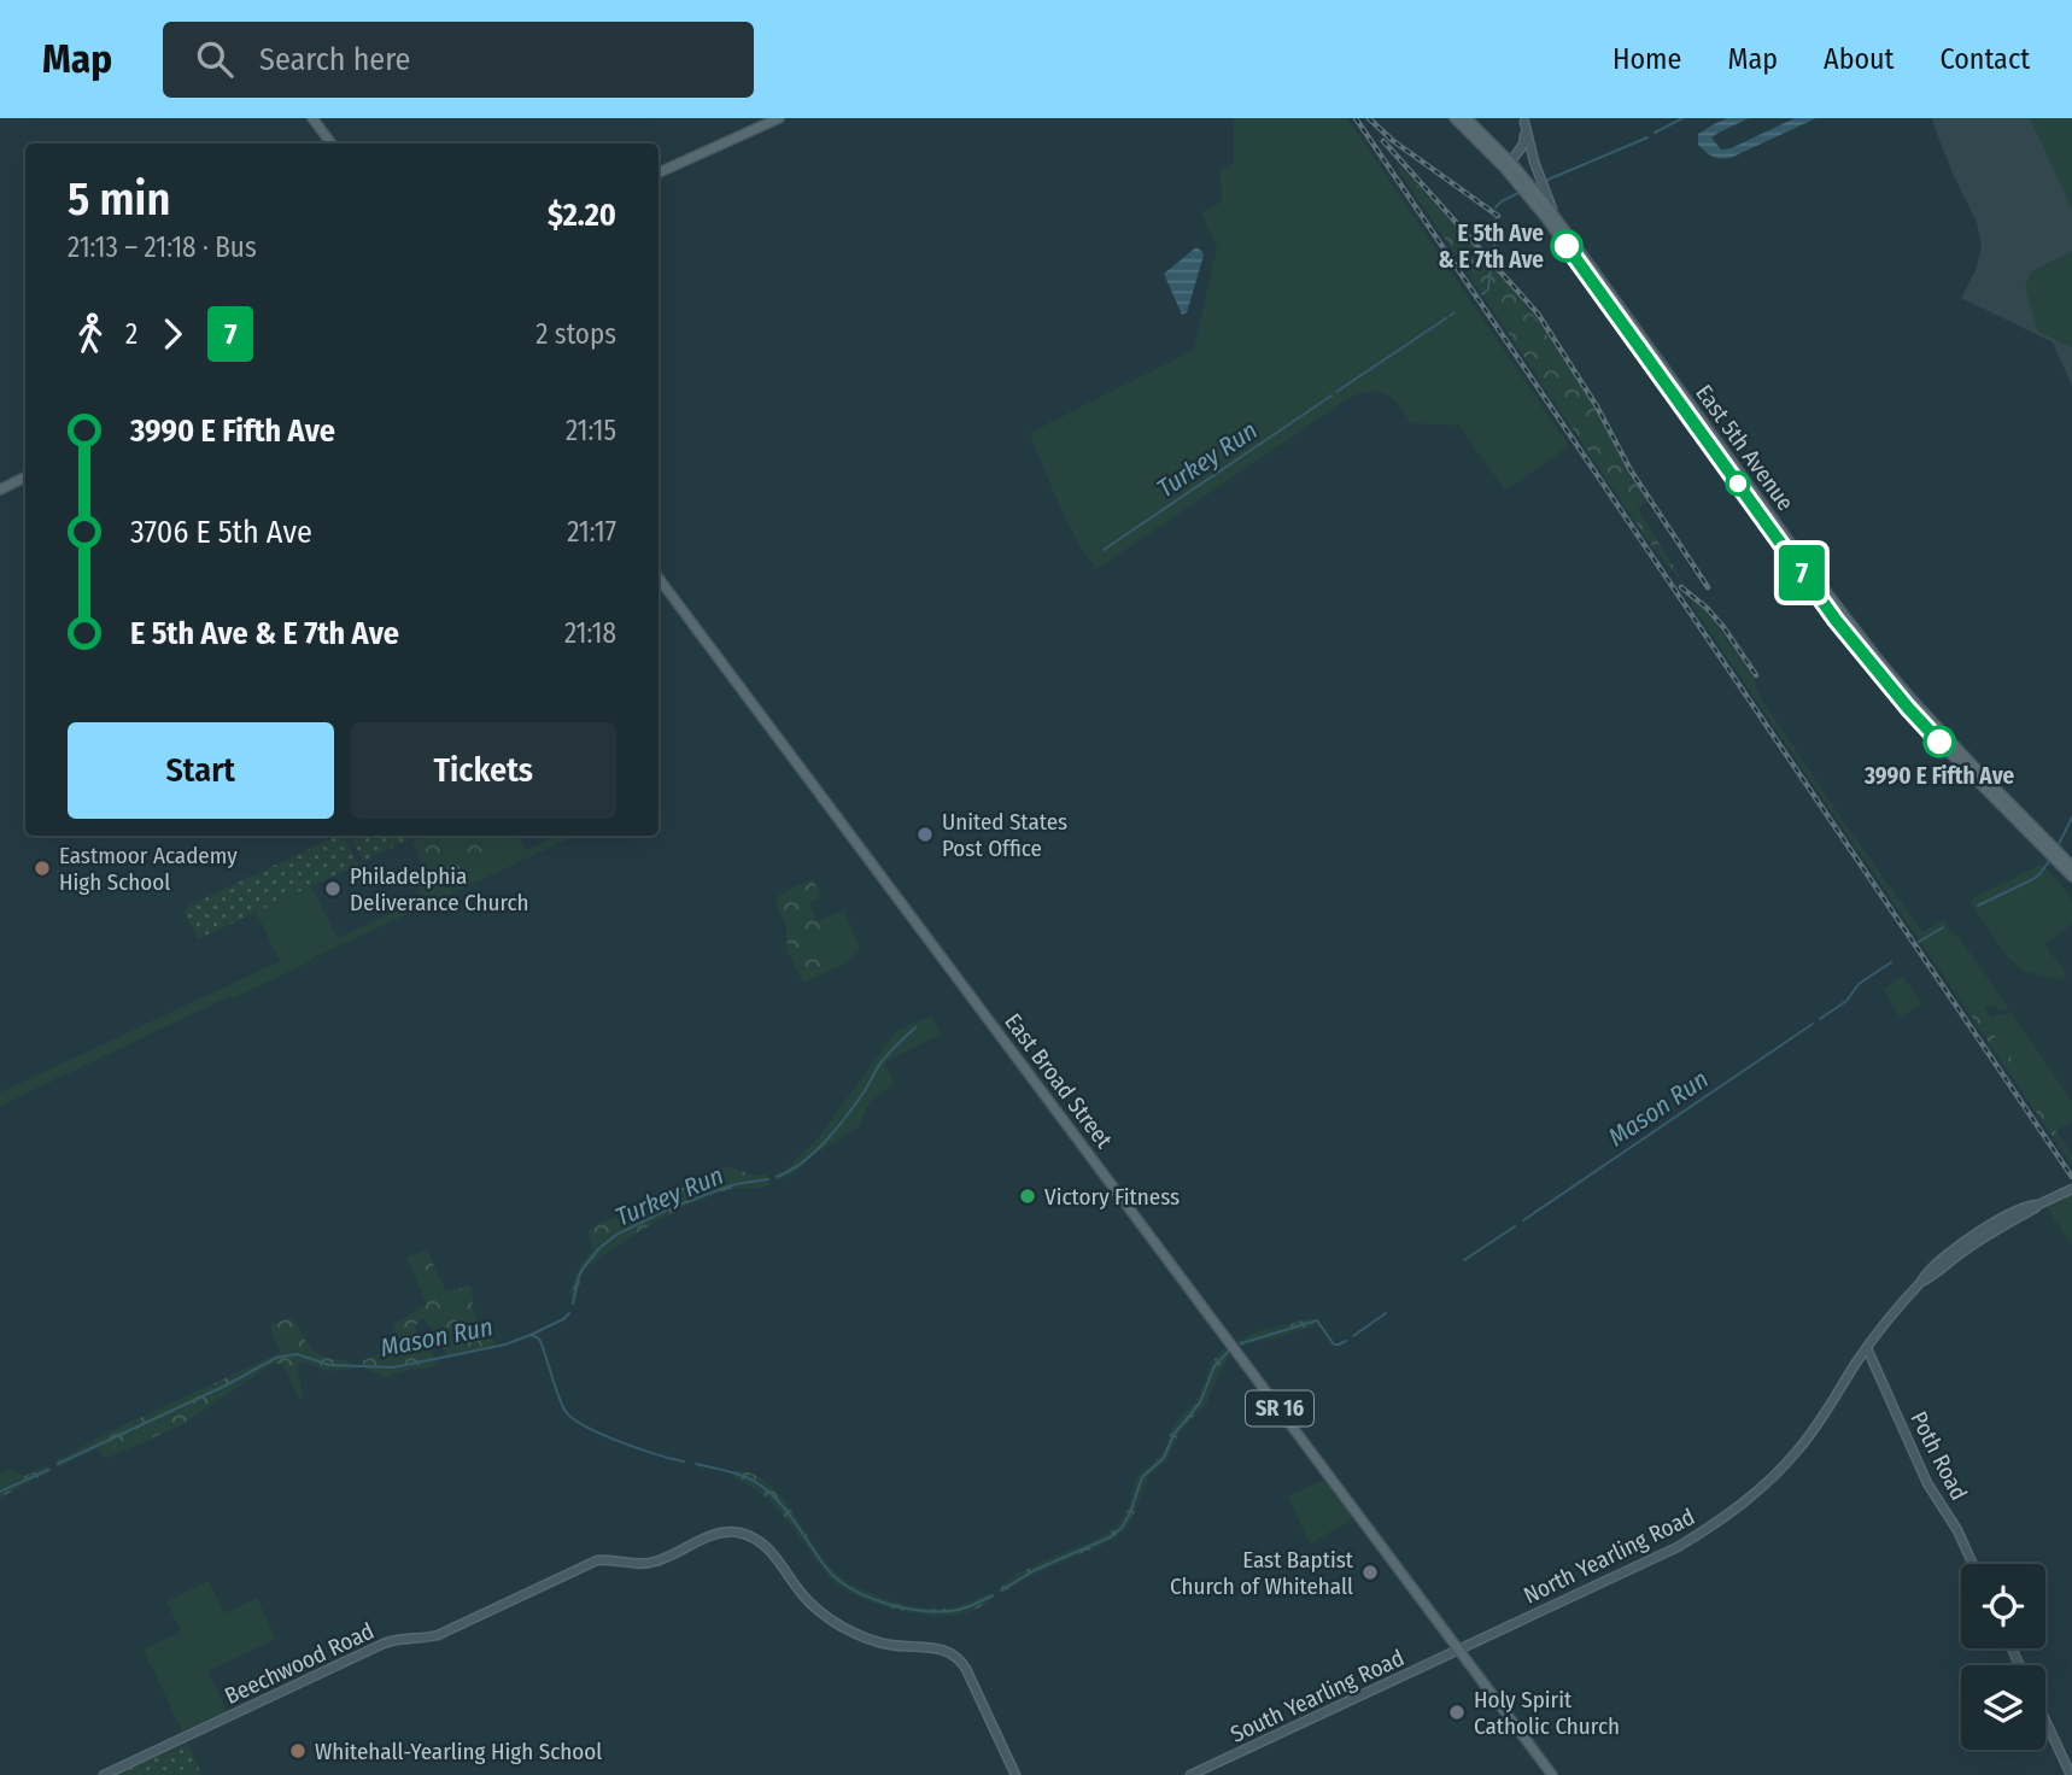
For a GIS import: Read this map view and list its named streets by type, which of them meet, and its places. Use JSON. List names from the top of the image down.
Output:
{
  "streets": {
    "main road": ["East 5th Avenue", "East Broad Street", "SR 16"],
    "street": [
      "Poth Road",
      "North Yearling Road",
      "Beechwood Road",
      "South Yearling Road"
    ]
  },
  "crossings": [
    ["East Broad Street", "North Yearling Road"],
    ["East Broad Street", "South Yearling Road"],
    ["Poth Road", "North Yearling Road"],
    ["North Yearling Road", "South Yearling Road"]
  ],
  "water": ["Turkey Run", "Mason Run"],
  "places": [
    "E 5th Ave & E 7th Ave",
    "3990 E Fifth Ave",
    "United States Post Office",
    "Eastmoor Academy High School",
    "Philadelphia Deliverance Church",
    "Victory Fitness",
    "East Baptist Church of Whitehall",
    "Holy Spirit Catholic Church",
    "Whitehall-Yearling High School"
  ],
  "lines": ["bus line 7"],
  "page": {
    "header": "Map",
    "search": "Search here",
    "nav": [
      "Home",
      "Map",
      "About",
      "Contact"
    ],
    "on_map": "7",
    "heading": ["5 min", "21:13 – 21:18 · Bus", "$2.20"],
    "legs": ["2", "7", "2 stops"],
    "list": [
      {
        "name": "3990 E Fifth Ave",
        "value": "21:15"
      },
      {
        "name": "3706 E 5th Ave",
        "value": "21:17"
      },
      {
        "name": "E 5th Ave & E 7th Ave",
        "value": "21:18"
      }
    ],
    "buttons": ["Start", "Tickets"]
  }
}
